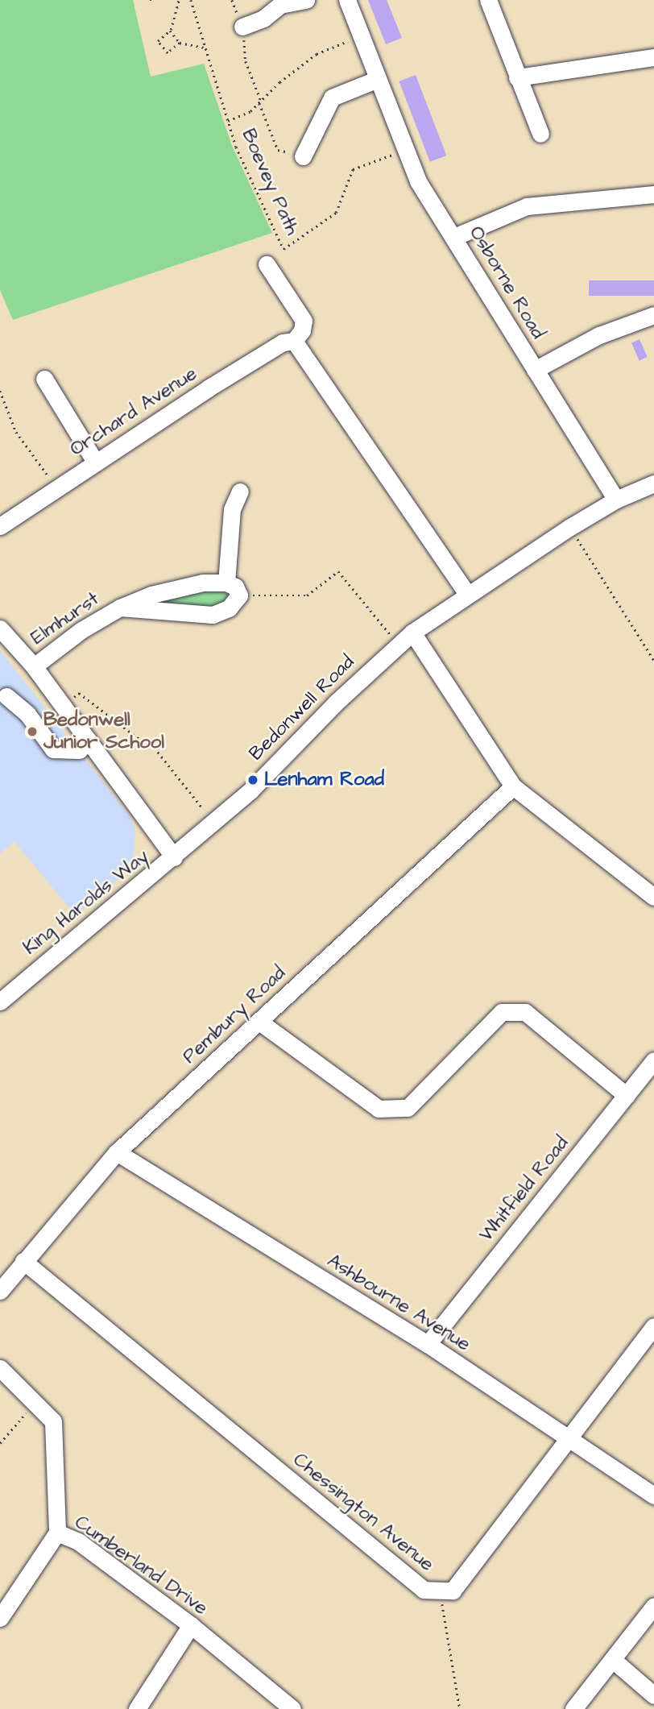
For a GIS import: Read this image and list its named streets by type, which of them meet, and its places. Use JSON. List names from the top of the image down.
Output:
{
  "streets": {
    "street": [
      "Osborne Road",
      "Orchard Avenue",
      "Elmhurst",
      "Bedonwell Road",
      "King Harolds Way",
      "Pembury Road",
      "Whitfield Road",
      "Ashbourne Avenue",
      "Chessington Avenue",
      "Cumberland Drive"
    ],
    "path": ["Boevey Path"]
  },
  "crossings": [
    ["Boevey Path", "Osborne Road"],
    ["Osborne Road", "Bedonwell Road"],
    ["Bedonwell Road", "King Harolds Way"],
    ["Pembury Road", "Ashbourne Avenue"],
    ["Pembury Road", "Chessington Avenue"],
    ["Whitfield Road", "Ashbourne Avenue"],
    ["Ashbourne Avenue", "Chessington Avenue"]
  ],
  "places": ["Bedonwell Junior School", "Lenham Road"]
}
